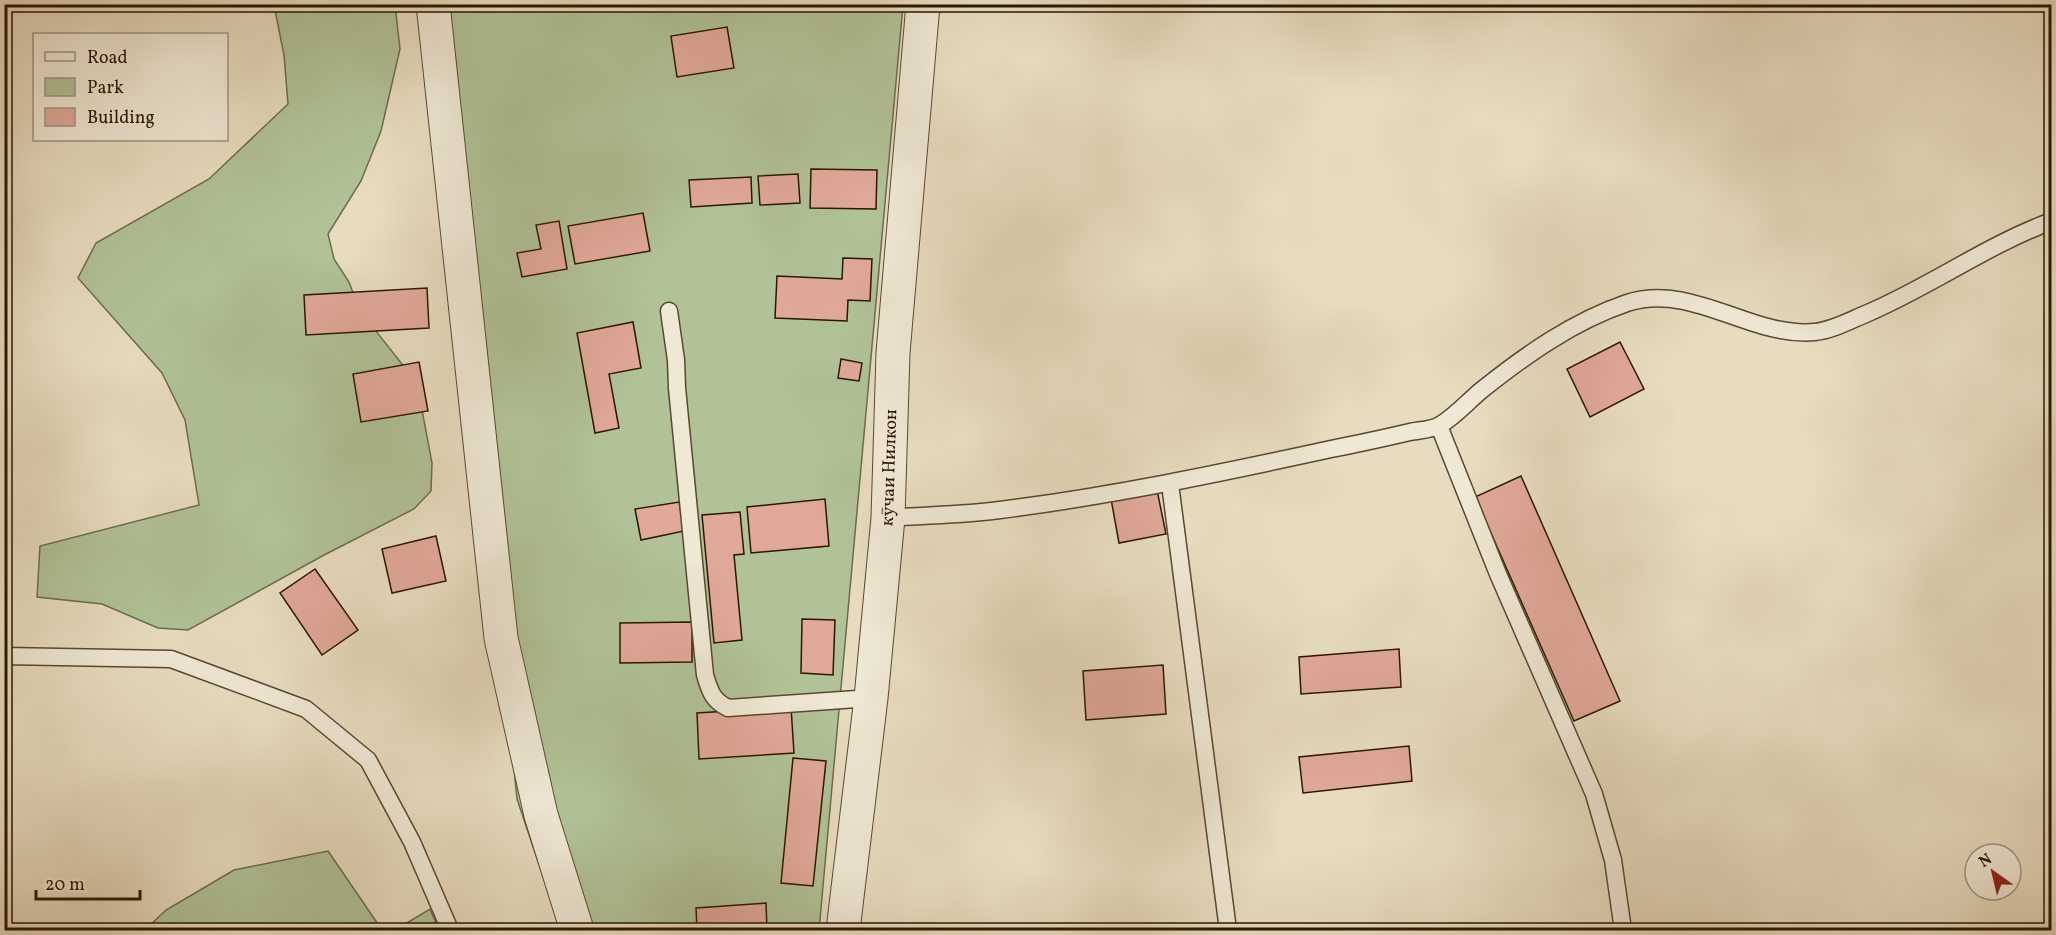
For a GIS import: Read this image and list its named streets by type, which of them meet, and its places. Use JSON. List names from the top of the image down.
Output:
{
  "streets": {
    "street": ["кӯчаи Нилкон"]
  },
  "legend": ["Road", "Park", "Building"],
  "scale_bar": "20 m",
  "north": "top left"
}
